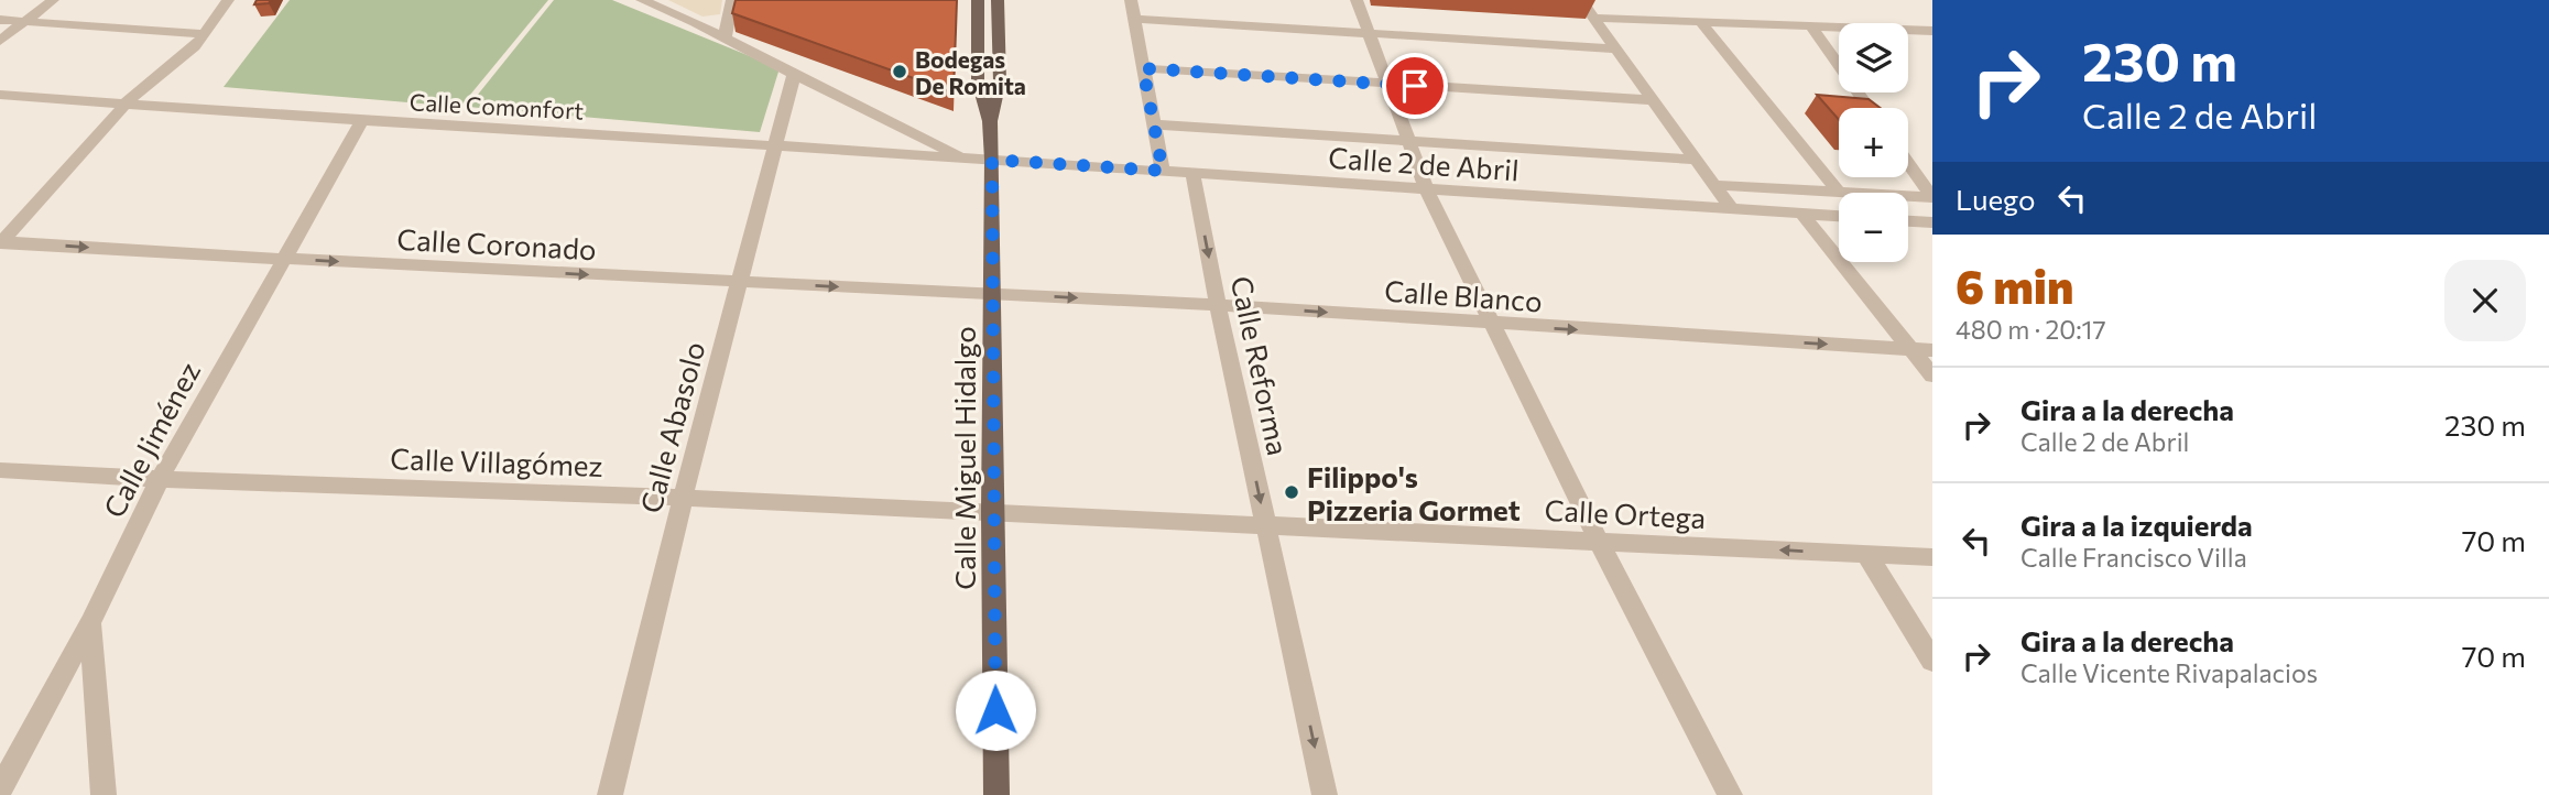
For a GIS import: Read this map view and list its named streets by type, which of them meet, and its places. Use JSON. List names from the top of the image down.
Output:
{
  "streets": {
    "main road": ["Calle Miguel Hidalgo"],
    "street": [
      "Calle Comonfort",
      "Calle 2 de Abril",
      "Calle Coronado",
      "Calle Blanco",
      "Calle Reforma",
      "Calle Abasolo",
      "Calle Jiménez",
      "Calle Villagómez",
      "Calle Ortega"
    ]
  },
  "crossings": [
    ["Calle Comonfort", "Calle 2 de Abril"],
    ["Calle Comonfort", "Calle Abasolo"],
    ["Calle Comonfort", "Calle Jiménez"],
    ["Calle Comonfort", "Calle Miguel Hidalgo"],
    ["Calle 2 de Abril", "Calle Reforma"],
    ["Calle 2 de Abril", "Calle Miguel Hidalgo"],
    ["Calle Coronado", "Calle Blanco"],
    ["Calle Coronado", "Calle Abasolo"],
    ["Calle Coronado", "Calle Jiménez"],
    ["Calle Coronado", "Calle Miguel Hidalgo"],
    ["Calle Blanco", "Calle Reforma"],
    ["Calle Blanco", "Calle Miguel Hidalgo"],
    ["Calle Reforma", "Calle Ortega"],
    ["Calle Abasolo", "Calle Villagómez"],
    ["Calle Jiménez", "Calle Villagómez"],
    ["Calle Miguel Hidalgo", "Calle Villagómez"],
    ["Calle Miguel Hidalgo", "Calle Ortega"],
    ["Calle Villagómez", "Calle Ortega"]
  ],
  "one_way": ["Calle Coronado", "Calle Blanco", "Calle Reforma"],
  "places": ["Bodegas De Romita", "Filippo's Pizzeria Gormet"],
  "page": {
    "turn": ["230 m", "Calle 2 de Abril"],
    "map_buttons": ["+", "−"],
    "then": "Luego",
    "heading": ["6 min", "480 m · 20:17"],
    "list": [
      {
        "name": "Gira a la derecha",
        "note": "Calle 2 de Abril",
        "value": "230 m"
      },
      {
        "name": "Gira a la izquierda",
        "note": "Calle Francisco Villa",
        "value": "70 m"
      },
      {
        "name": "Gira a la derecha",
        "note": "Calle Vicente Rivapalacios",
        "value": "70 m"
      }
    ]
  }
}
